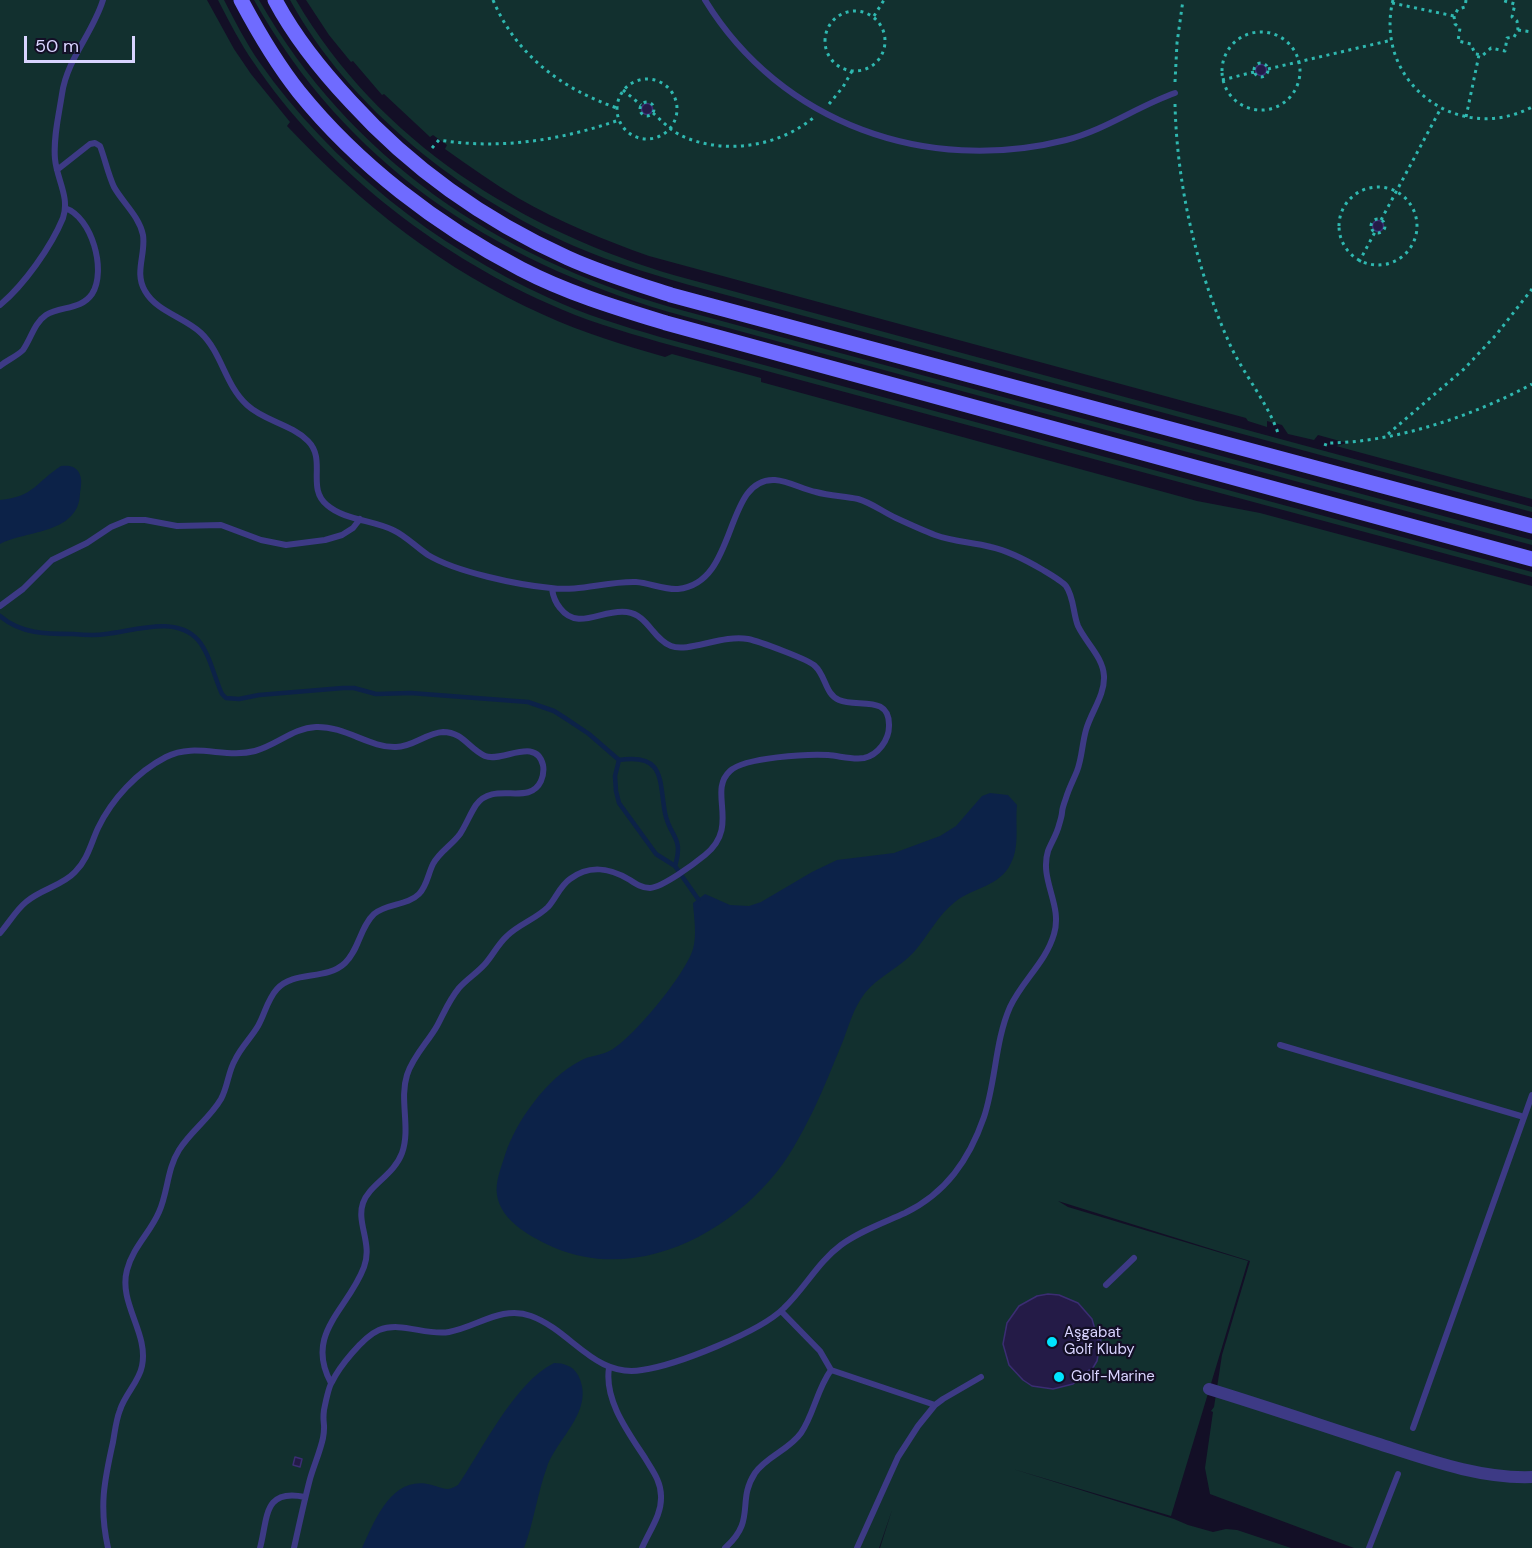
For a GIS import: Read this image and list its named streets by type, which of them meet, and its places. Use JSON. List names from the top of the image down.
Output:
{
  "places": ["Aşgabat Golf Kluby", "Golf-Marine"],
  "scale_bar": "50 m"
}
